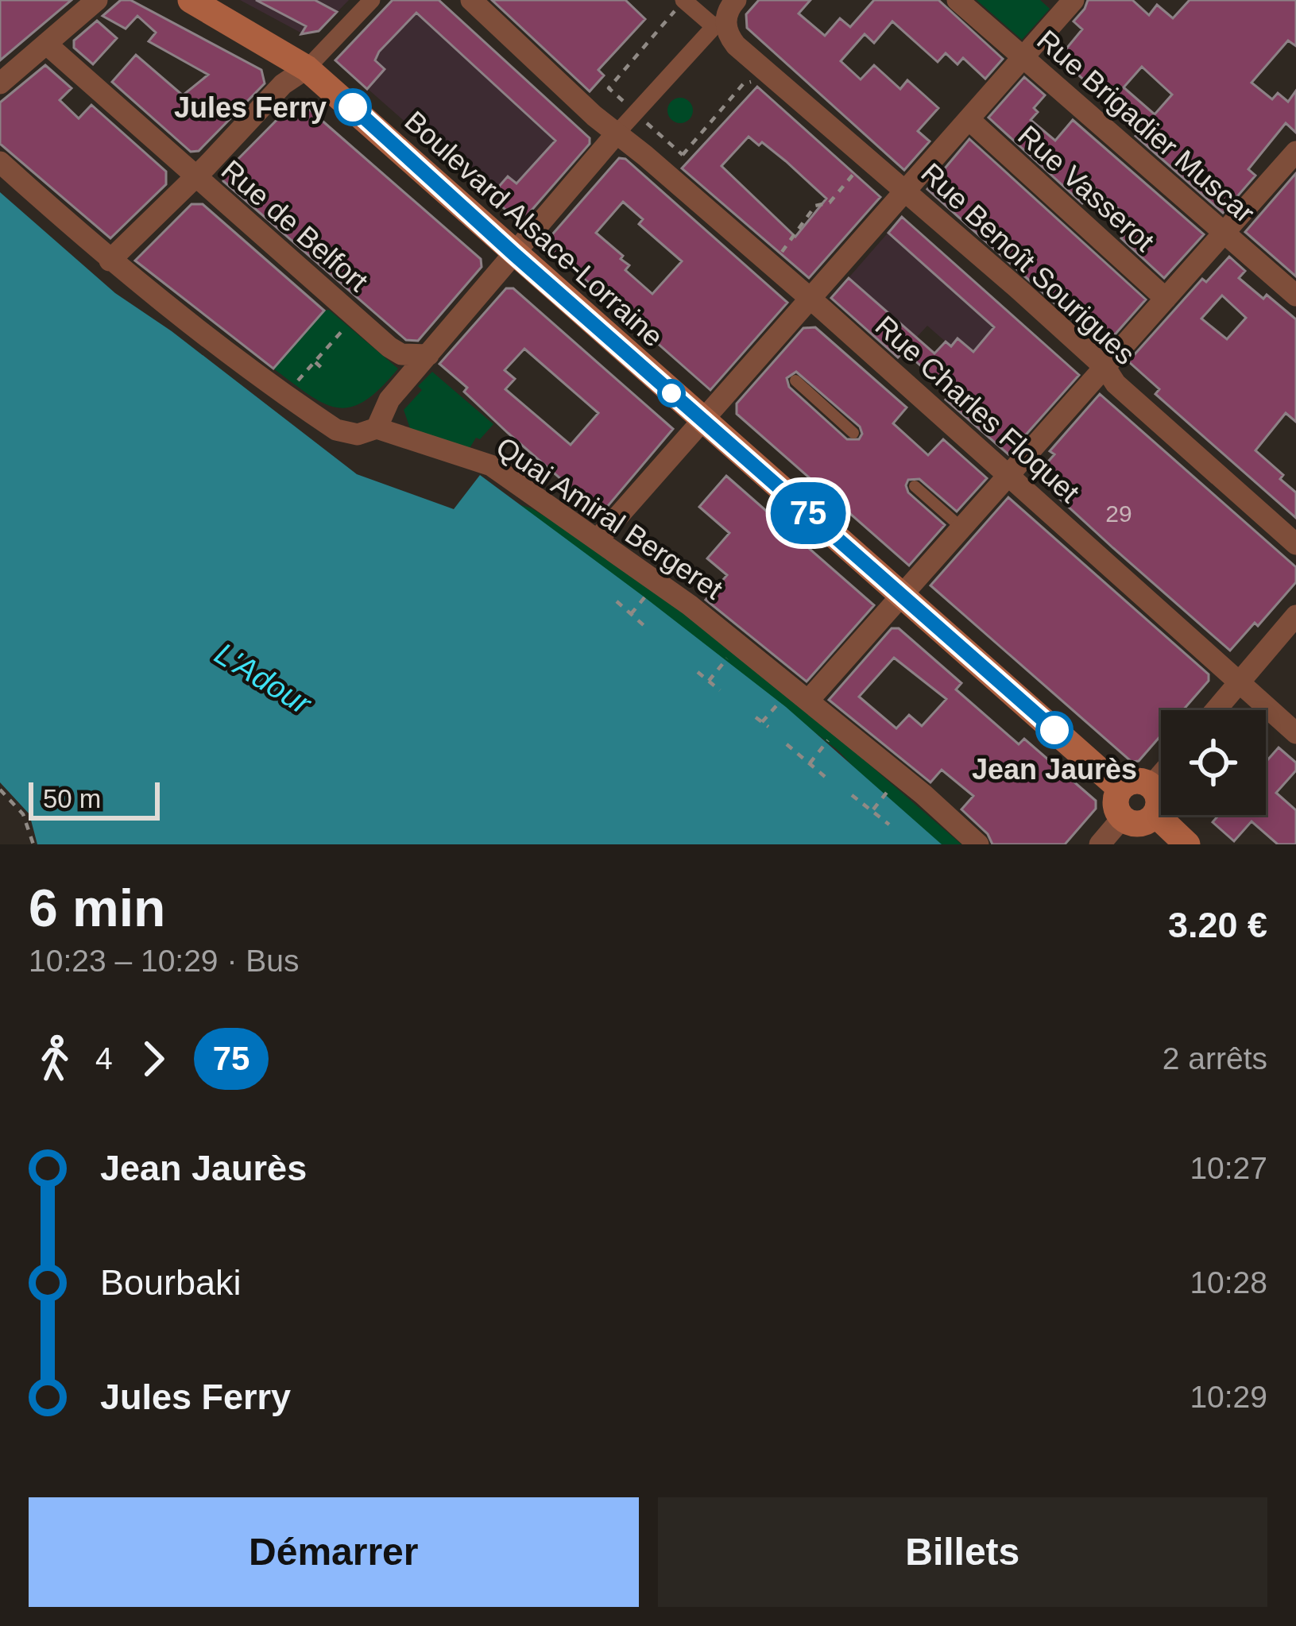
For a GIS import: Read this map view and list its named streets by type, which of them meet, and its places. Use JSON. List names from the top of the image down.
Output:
{
  "streets": {
    "main road": ["Boulevard Alsace-Lorraine"],
    "street": [
      "Rue Brigadier Muscar",
      "Rue Vasserot",
      "Rue de Belfort",
      "Rue Benoît Sourigues",
      "Rue Charles Floquet",
      "Quai Amiral Bergeret"
    ]
  },
  "water": ["L'Adour"],
  "places": ["Jules Ferry", "Jean Jaurès"],
  "lines": ["bus line 75"],
  "house_numbers": ["29"],
  "scale_bar": "50 m",
  "page": {
    "on_map": "75",
    "scale": "50 m",
    "heading": ["6 min", "10:23 – 10:29 · Bus", "3.20 €"],
    "legs": ["4", "75", "2 arrêts"],
    "list": [
      {
        "name": "Jean Jaurès",
        "value": "10:27"
      },
      {
        "name": "Bourbaki",
        "value": "10:28"
      },
      {
        "name": "Jules Ferry",
        "value": "10:29"
      }
    ],
    "buttons": ["Démarrer", "Billets"]
  }
}
